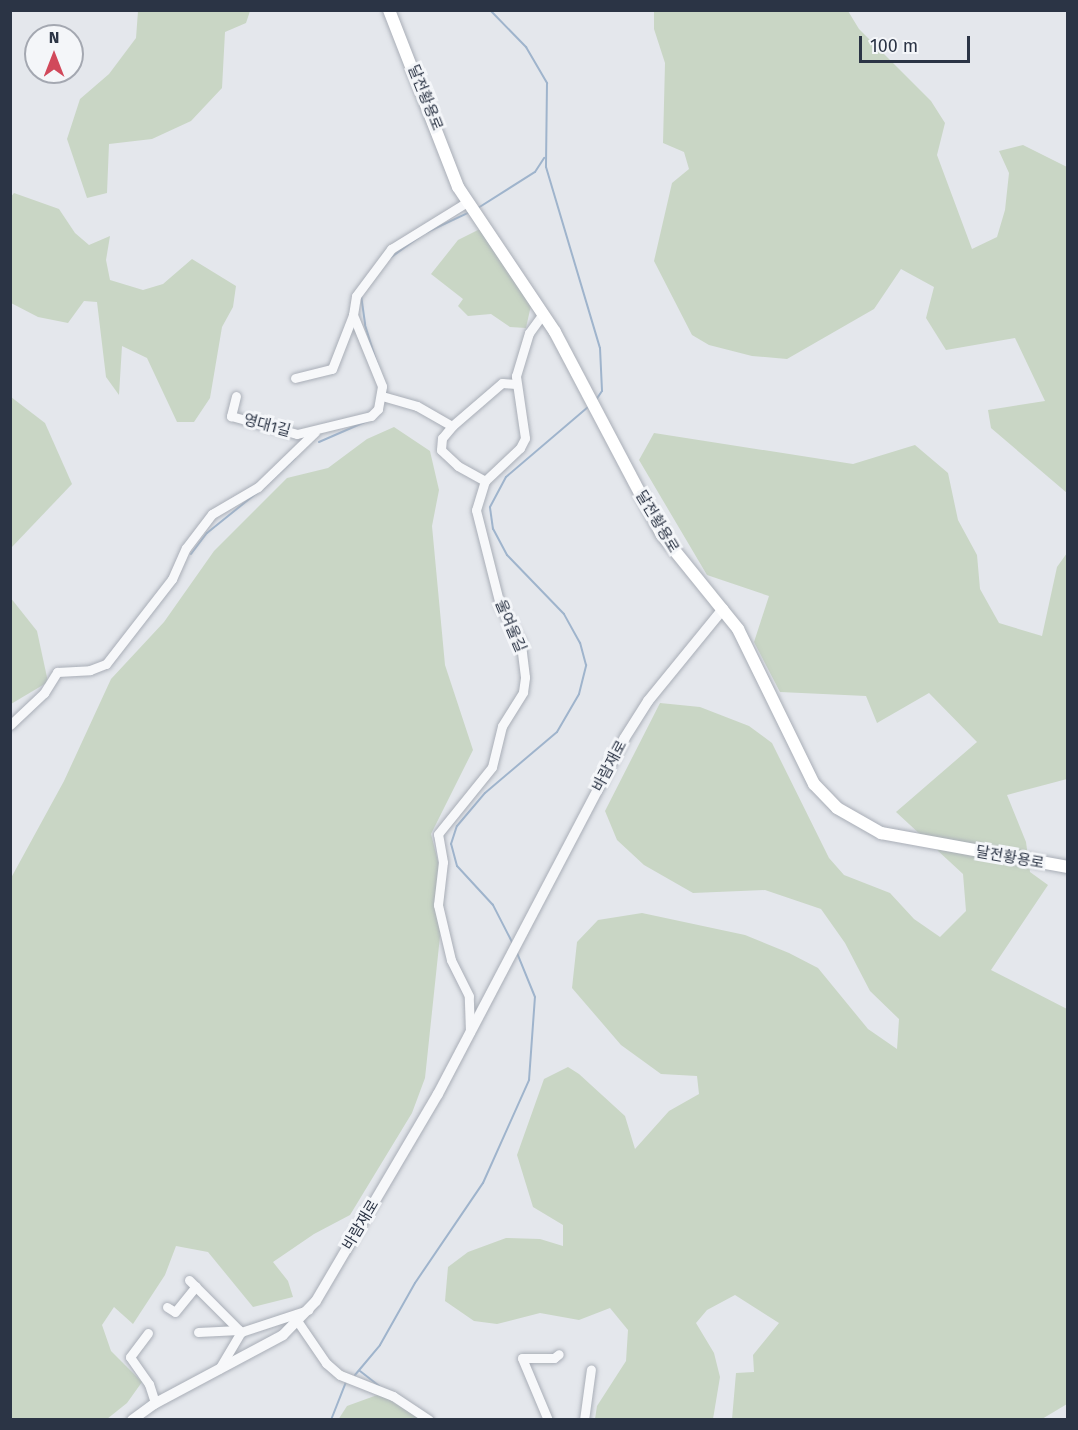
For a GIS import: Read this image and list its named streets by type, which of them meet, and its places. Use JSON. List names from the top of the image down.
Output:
{
  "streets": {
    "main road": ["달전황용로"],
    "street": ["영대1길", "울여울길", "바람재로"]
  },
  "crossings": [
    ["달전황용로", "영대1길"],
    ["달전황용로", "바람재로"],
    ["울여울길", "바람재로"]
  ],
  "scale_bar": "100 m",
  "north": "top"
}
